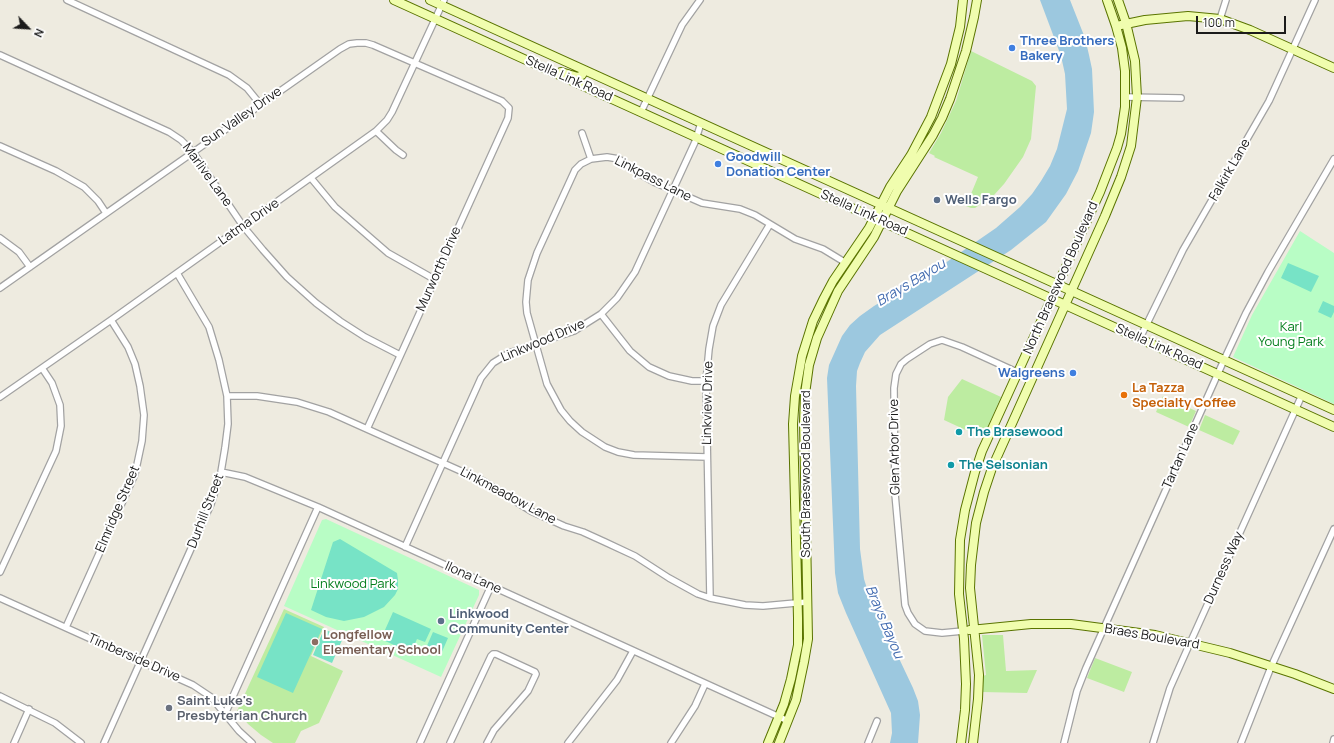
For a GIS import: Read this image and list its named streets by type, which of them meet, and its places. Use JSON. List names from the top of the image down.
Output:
{
  "streets": {
    "main road": [
      "Stella Link Road",
      "North Braeswood Boulevard",
      "South Braeswood Boulevard",
      "Braes Boulevard"
    ],
    "street": [
      "Sun Valley Drive",
      "Falkirk Lane",
      "Marlive Lane",
      "Linkpass Lane",
      "Latma Drive",
      "Murworth Drive",
      "Linkwood Drive",
      "Linkview Drive",
      "Glen Arbor Drive",
      "Tartan Lane",
      "Linkmeadow Lane",
      "Elmridge Street",
      "Durhill Street",
      "Durness Way",
      "Ilona Lane",
      "Timberside Drive"
    ]
  },
  "crossings": [
    ["Stella Link Road", "Falkirk Lane"],
    ["Stella Link Road", "Latma Drive"],
    ["Stella Link Road", "North Braeswood Boulevard"],
    ["Stella Link Road", "Linkwood Drive"],
    ["Stella Link Road", "Tartan Lane"],
    ["Stella Link Road", "South Braeswood Boulevard"],
    ["Stella Link Road", "Durness Way"],
    ["Sun Valley Drive", "Marlive Lane"],
    ["Sun Valley Drive", "Latma Drive"],
    ["Sun Valley Drive", "Murworth Drive"],
    ["Marlive Lane", "Latma Drive"],
    ["Marlive Lane", "Murworth Drive"],
    ["Linkpass Lane", "Linkwood Drive"],
    ["Linkpass Lane", "Linkview Drive"],
    ["Linkpass Lane", "South Braeswood Boulevard"],
    ["Latma Drive", "Elmridge Street"],
    ["Latma Drive", "Durhill Street"],
    ["Murworth Drive", "Linkmeadow Lane"],
    ["North Braeswood Boulevard", "Glen Arbor Drive"],
    ["North Braeswood Boulevard", "Braes Boulevard"],
    ["Linkwood Drive", "Linkmeadow Lane"],
    ["Linkwood Drive", "Ilona Lane"],
    ["Linkview Drive", "Linkmeadow Lane"],
    ["Glen Arbor Drive", "Braes Boulevard"],
    ["Tartan Lane", "Braes Boulevard"],
    ["South Braeswood Boulevard", "Linkmeadow Lane"],
    ["South Braeswood Boulevard", "Ilona Lane"],
    ["Linkmeadow Lane", "Durhill Street"],
    ["Elmridge Street", "Timberside Drive"],
    ["Durhill Street", "Ilona Lane"],
    ["Durhill Street", "Timberside Drive"],
    ["Durness Way", "Braes Boulevard"]
  ],
  "water": ["Brays Bayou"],
  "parks": ["Karl Young Park", "Linkwood Park"],
  "places": [
    "Three Brothers Bakery",
    "Goodwill Donation Center",
    "Wells Fargo",
    "Walgreens",
    "La Tazza Specialty Coffee",
    "The Brasewood",
    "The Selsonian",
    "Linkwood Community Center",
    "Longfellow Elementary School",
    "Saint Luke's Presbyterian Church"
  ],
  "scale_bar": "100 m",
  "north": "bottom right"
}
